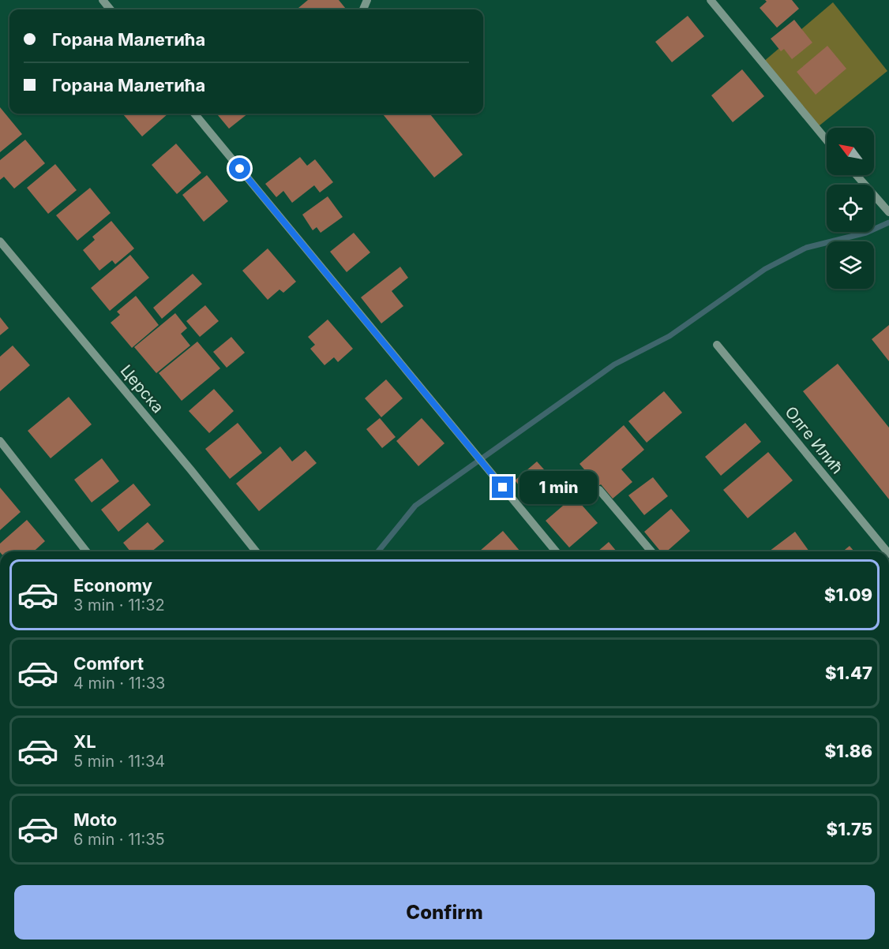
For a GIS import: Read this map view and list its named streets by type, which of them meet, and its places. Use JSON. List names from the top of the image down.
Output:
{
  "streets": {
    "street": ["Церска", "Олге Илић"]
  },
  "north": "top left",
  "page": {
    "banner": ["Горана Малетића", "Горана Малетића"],
    "bubble": "1 min",
    "list": [
      {
        "name": "Economy",
        "note": "3 min · 11:32",
        "value": "$1.09"
      },
      {
        "name": "Comfort",
        "note": "4 min · 11:33",
        "value": "$1.47"
      },
      {
        "name": "XL",
        "note": "5 min · 11:34",
        "value": "$1.86"
      },
      {
        "name": "Moto",
        "note": "6 min · 11:35",
        "value": "$1.75"
      }
    ],
    "buttons": "Confirm"
  }
}
